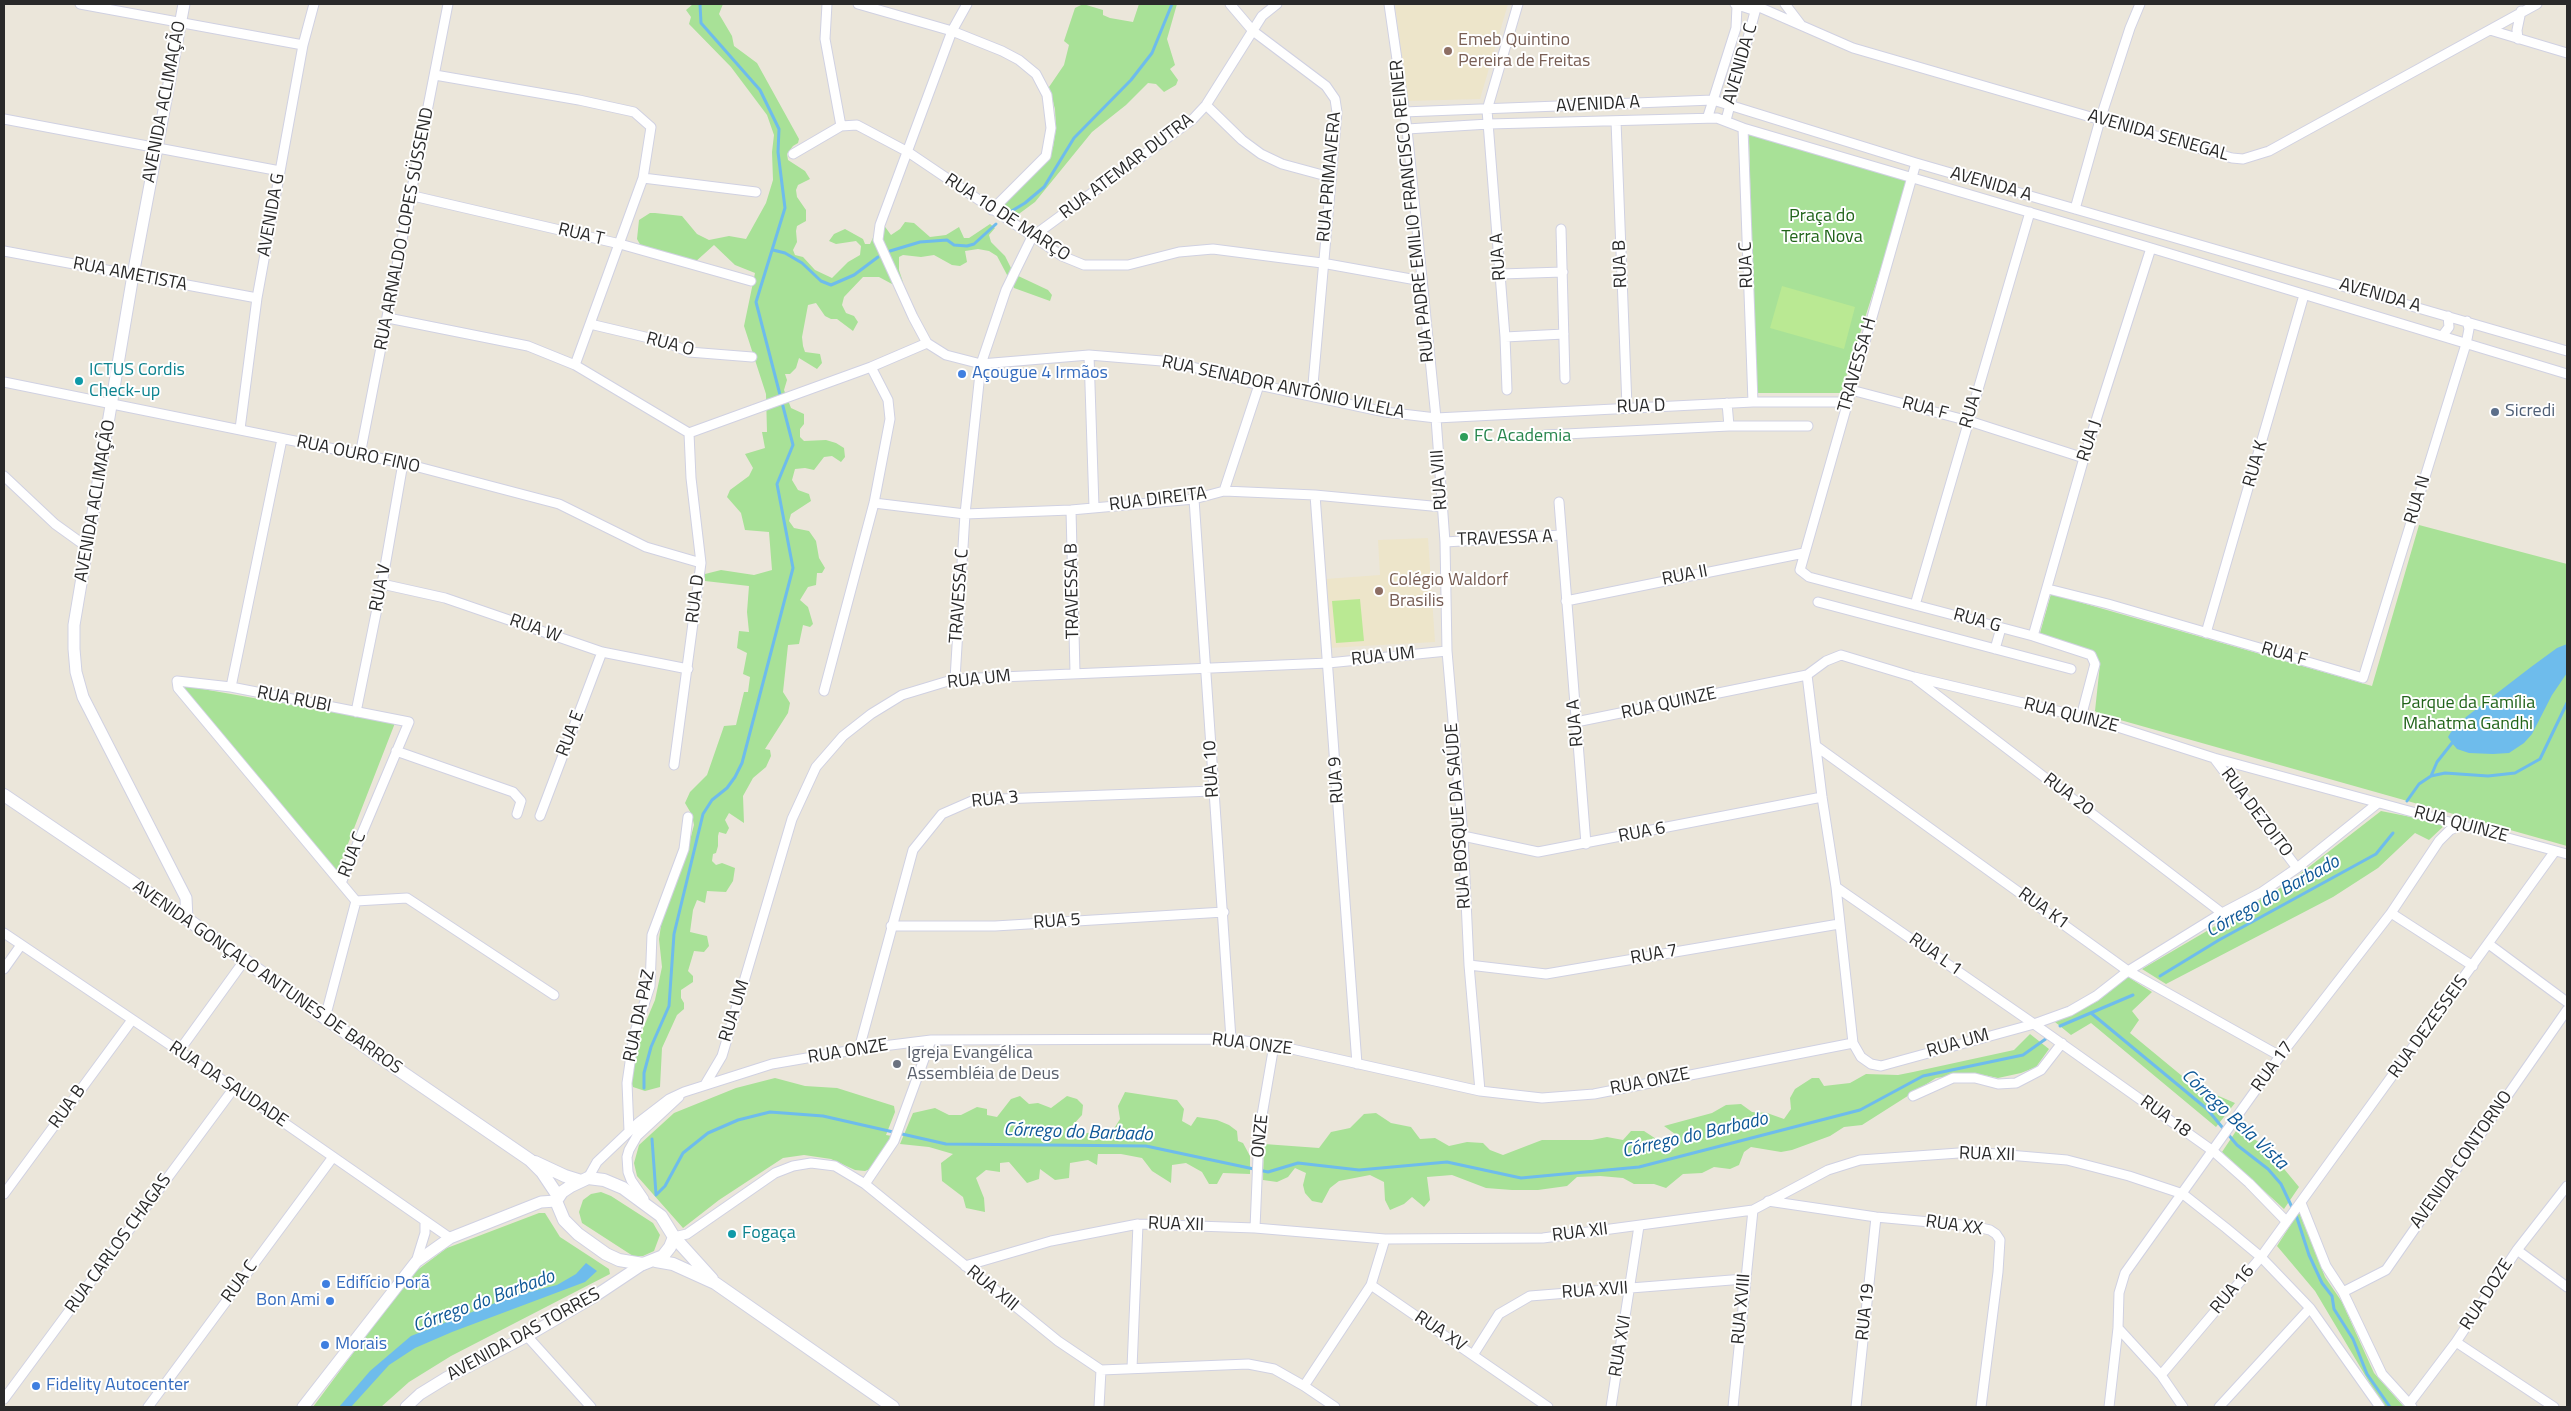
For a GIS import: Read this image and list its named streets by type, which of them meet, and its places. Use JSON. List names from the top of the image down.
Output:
{
  "streets": {
    "main road": ["AVENIDA GONÇALO ANTUNES DE BARROS"],
    "street": [
      "AVENIDA C",
      "AVENIDA ACLIMAÇÃO",
      "AVENIDA A",
      "AVENIDA SENEGAL",
      "RUA ATEMAR DUTRA",
      "RUA PRIMAVERA",
      "RUA PADRE EMILIO FRANCISCO REINER",
      "AVENIDA G",
      "RUA 10 DE MARÇO",
      "RUA ARNALDO LOPES SÜSSEND",
      "RUA T",
      "RUA A",
      "RUA B",
      "RUA C",
      "RUA AMETISTA",
      "RUA O",
      "TRAVESSA H",
      "RUA SENADOR ANTÔNIO VILELA",
      "RUA D",
      "RUA I",
      "RUA F",
      "RUA J",
      "RUA OURO FINO",
      "RUA K",
      "RUA VIII",
      "RUA DIREITA",
      "RUA N",
      "TRAVESSA A",
      "RUA II",
      "RUA V",
      "TRAVESSA B",
      "TRAVESSA C",
      "RUA G",
      "RUA W",
      "RUA UM",
      "RUA RUBI",
      "RUA QUINZE",
      "RUA E",
      "RUA 10",
      "RUA 9",
      "RUA 20",
      "RUA 3",
      "RUA DEZOITO",
      "RUA BOSQUE DA SAÚDE",
      "RUA 6",
      "RUA K1",
      "RUA 5",
      "RUA 7",
      "RUA L 1",
      "RUA DA PAZ",
      "RUA DEZESSEIS",
      "RUA ONZE",
      "RUA 17",
      "RUA DA SAUDADE",
      "RUA 18",
      "ONZE",
      "RUA XII",
      "AVENIDA CONTORNO",
      "RUA XX",
      "RUA CARLOS CHAGAS",
      "RUA XIII",
      "RUA 16",
      "RUA XVII",
      "RUA DOZE",
      "RUA XVIII",
      "RUA 19",
      "RUA XV",
      "AVENIDA DAS TORRES",
      "RUA XVI"
    ]
  },
  "crossings": [
    ["AVENIDA C", "AVENIDA A"],
    ["AVENIDA C", "AVENIDA SENEGAL"],
    ["AVENIDA ACLIMAÇÃO", "RUA AMETISTA"],
    ["AVENIDA ACLIMAÇÃO", "RUA OURO FINO"],
    ["AVENIDA ACLIMAÇÃO", "AVENIDA GONÇALO ANTUNES DE BARROS"],
    ["AVENIDA A", "RUA PADRE EMILIO FRANCISCO REINER"],
    ["AVENIDA A", "RUA A"],
    ["AVENIDA A", "RUA B"],
    ["AVENIDA A", "RUA C"],
    ["AVENIDA A", "TRAVESSA H"],
    ["AVENIDA A", "RUA I"],
    ["AVENIDA A", "RUA J"],
    ["AVENIDA A", "RUA K"],
    ["AVENIDA A", "RUA N"],
    ["RUA ATEMAR DUTRA", "RUA PRIMAVERA"],
    ["RUA ATEMAR DUTRA", "RUA 10 DE MARÇO"],
    ["RUA ATEMAR DUTRA", "RUA SENADOR ANTÔNIO VILELA"],
    ["RUA ATEMAR DUTRA", "TRAVESSA C"],
    ["RUA PRIMAVERA", "RUA 10 DE MARÇO"],
    ["RUA PRIMAVERA", "RUA SENADOR ANTÔNIO VILELA"],
    ["RUA PADRE EMILIO FRANCISCO REINER", "RUA 10 DE MARÇO"],
    ["RUA PADRE EMILIO FRANCISCO REINER", "RUA SENADOR ANTÔNIO VILELA"],
    ["RUA PADRE EMILIO FRANCISCO REINER", "RUA D"],
    ["RUA PADRE EMILIO FRANCISCO REINER", "RUA VIII"],
    ["AVENIDA G", "RUA AMETISTA"],
    ["AVENIDA G", "RUA OURO FINO"],
    ["RUA ARNALDO LOPES SÜSSEND", "RUA T"],
    ["RUA ARNALDO LOPES SÜSSEND", "RUA OURO FINO"],
    ["RUA A", "TRAVESSA A"],
    ["RUA A", "RUA II"],
    ["RUA A", "RUA QUINZE"],
    ["RUA A", "RUA 6"],
    ["RUA B", "RUA D"],
    ["RUA B", "RUA DA SAUDADE"],
    ["RUA C", "RUA D"],
    ["RUA C", "RUA RUBI"],
    ["RUA C", "AVENIDA GONÇALO ANTUNES DE BARROS"],
    ["RUA C", "RUA DA SAUDADE"],
    ["TRAVESSA H", "RUA D"],
    ["TRAVESSA H", "RUA F"],
    ["TRAVESSA H", "RUA II"],
    ["TRAVESSA H", "RUA G"],
    ["RUA SENADOR ANTÔNIO VILELA", "RUA D"],
    ["RUA SENADOR ANTÔNIO VILELA", "RUA VIII"],
    ["RUA SENADOR ANTÔNIO VILELA", "TRAVESSA C"],
    ["RUA D", "RUA OURO FINO"],
    ["RUA D", "RUA VIII"],
    ["RUA D", "RUA W"],
    ["RUA I", "RUA F"],
    ["RUA I", "RUA G"],
    ["RUA F", "RUA J"],
    ["RUA F", "RUA K"],
    ["RUA F", "RUA N"],
    ["RUA J", "RUA G"],
    ["RUA OURO FINO", "RUA V"],
    ["RUA VIII", "RUA DIREITA"],
    ["RUA VIII", "TRAVESSA A"],
    ["RUA VIII", "RUA BOSQUE DA SAÚDE"],
    ["RUA DIREITA", "TRAVESSA B"],
    ["RUA DIREITA", "TRAVESSA C"],
    ["RUA DIREITA", "RUA 10"],
    ["RUA DIREITA", "RUA 9"],
    ["TRAVESSA A", "RUA II"],
    ["TRAVESSA A", "RUA BOSQUE DA SAÚDE"],
    ["RUA II", "RUA G"],
    ["RUA V", "RUA W"],
    ["RUA V", "RUA RUBI"],
    ["TRAVESSA B", "RUA UM"],
    ["TRAVESSA C", "RUA UM"],
    ["RUA G", "RUA QUINZE"],
    ["RUA W", "RUA E"],
    ["RUA UM", "RUA QUINZE"],
    ["RUA UM", "RUA 10"],
    ["RUA UM", "RUA 9"],
    ["RUA UM", "RUA 20"],
    ["RUA UM", "RUA DEZOITO"],
    ["RUA UM", "RUA BOSQUE DA SAÚDE"],
    ["RUA UM", "RUA K1"],
    ["RUA UM", "RUA L 1"],
    ["RUA UM", "RUA ONZE"],
    ["RUA UM", "RUA 18"],
    ["RUA QUINZE", "RUA 20"],
    ["RUA QUINZE", "RUA DEZOITO"],
    ["RUA QUINZE", "RUA DEZESSEIS"],
    ["RUA QUINZE", "RUA 17"],
    ["RUA 10", "RUA 3"],
    ["RUA 10", "RUA 5"],
    ["RUA 10", "RUA ONZE"],
    ["RUA 9", "RUA ONZE"],
    ["RUA 3", "RUA 5"],
    ["RUA 3", "RUA ONZE"],
    ["RUA BOSQUE DA SAÚDE", "RUA 6"],
    ["RUA BOSQUE DA SAÚDE", "RUA 7"],
    ["RUA BOSQUE DA SAÚDE", "RUA ONZE"],
    ["RUA K1", "RUA 17"],
    ["RUA L 1", "RUA 18"],
    ["AVENIDA GONÇALO ANTUNES DE BARROS", "RUA ONZE"],
    ["AVENIDA GONÇALO ANTUNES DE BARROS", "RUA XIII"],
    ["AVENIDA GONÇALO ANTUNES DE BARROS", "AVENIDA DAS TORRES"],
    ["RUA DA PAZ", "RUA ONZE"],
    ["RUA DEZESSEIS", "RUA 16"],
    ["RUA ONZE", "ONZE"],
    ["RUA 17", "RUA 18"],
    ["RUA 17", "RUA XII"],
    ["RUA DA SAUDADE", "RUA CARLOS CHAGAS"],
    ["RUA 18", "RUA 16"],
    ["ONZE", "RUA XII"],
    ["RUA XII", "RUA XX"],
    ["RUA XII", "RUA XIII"],
    ["RUA XII", "RUA XVIII"],
    ["RUA XII", "RUA XVI"],
    ["RUA XX", "RUA 19"],
    ["RUA XVII", "RUA XVIII"],
    ["RUA XVII", "RUA XV"],
    ["RUA XVII", "RUA XVI"]
  ],
  "water": ["Córrego do Barbado", "Córrego Bela Vista"],
  "parks": ["Praça do Terra Nova", "Parque da Família Mahatma Gandhi"],
  "places": [
    "Emeb Quintino Pereira de Freitas",
    "Açougue 4 Irmãos",
    "ICTUS Cordis Check-up",
    "Sicredi",
    "FC Academia",
    "Colégio Waldorf Brasilis",
    "Igreja Evangélica Assembléia de Deus",
    "Fogaça",
    "Edifício Porã",
    "Bon Ami",
    "Morais",
    "Fidelity Autocenter"
  ]
}
